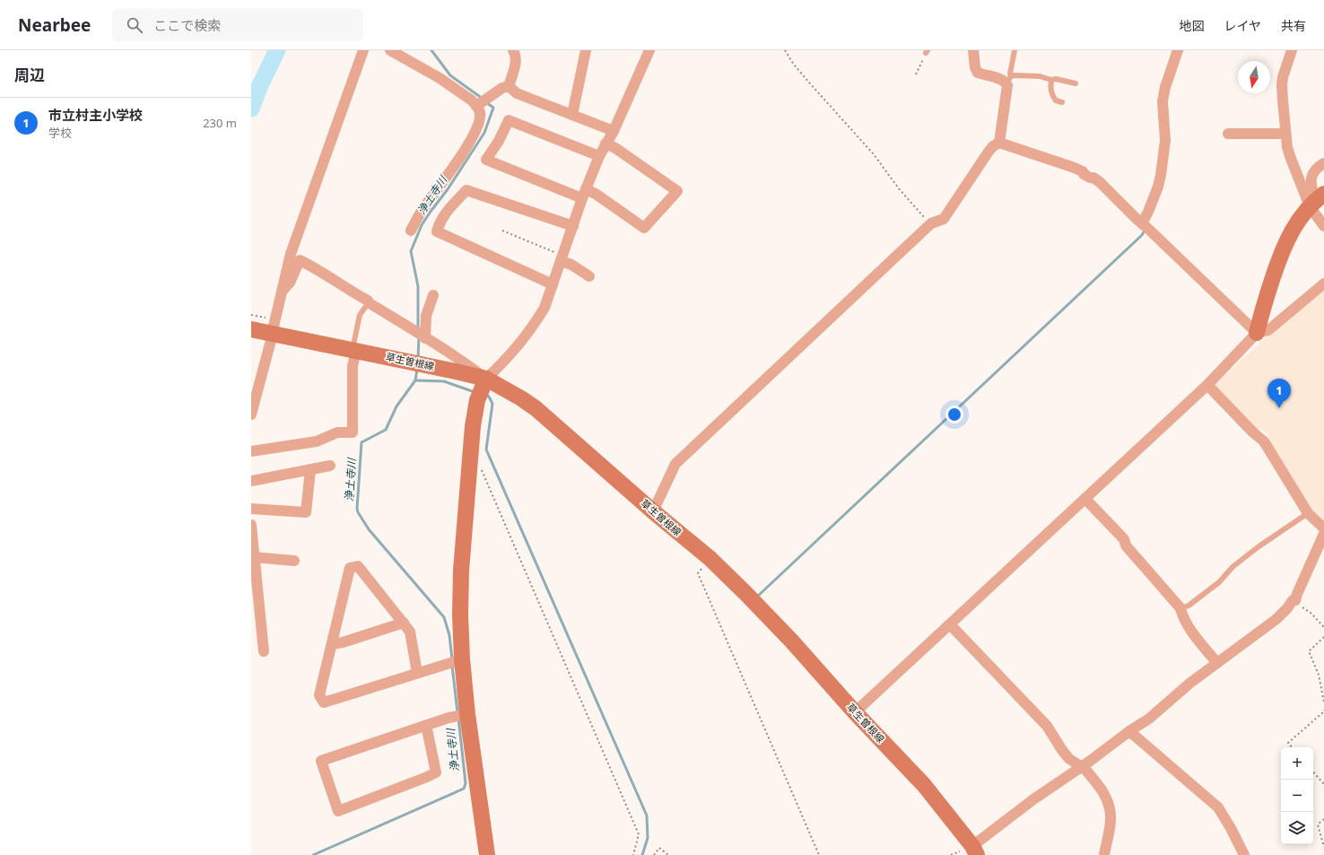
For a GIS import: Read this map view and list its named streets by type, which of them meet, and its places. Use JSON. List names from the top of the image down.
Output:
{
  "streets": {
    "main road": ["草生曽根線"]
  },
  "water": ["浄土寺川"],
  "north": "bottom",
  "page": {
    "header": "Nearbee",
    "search": "ここで検索",
    "nav": ["地図", "レイヤ", "共有"],
    "heading": "周辺",
    "list": [
      {
        "mark": "1",
        "name": "市立村主小学校",
        "note": "学校",
        "value": "230 m"
      }
    ],
    "pins": "1",
    "map_buttons": ["+", "−"]
  }
}
